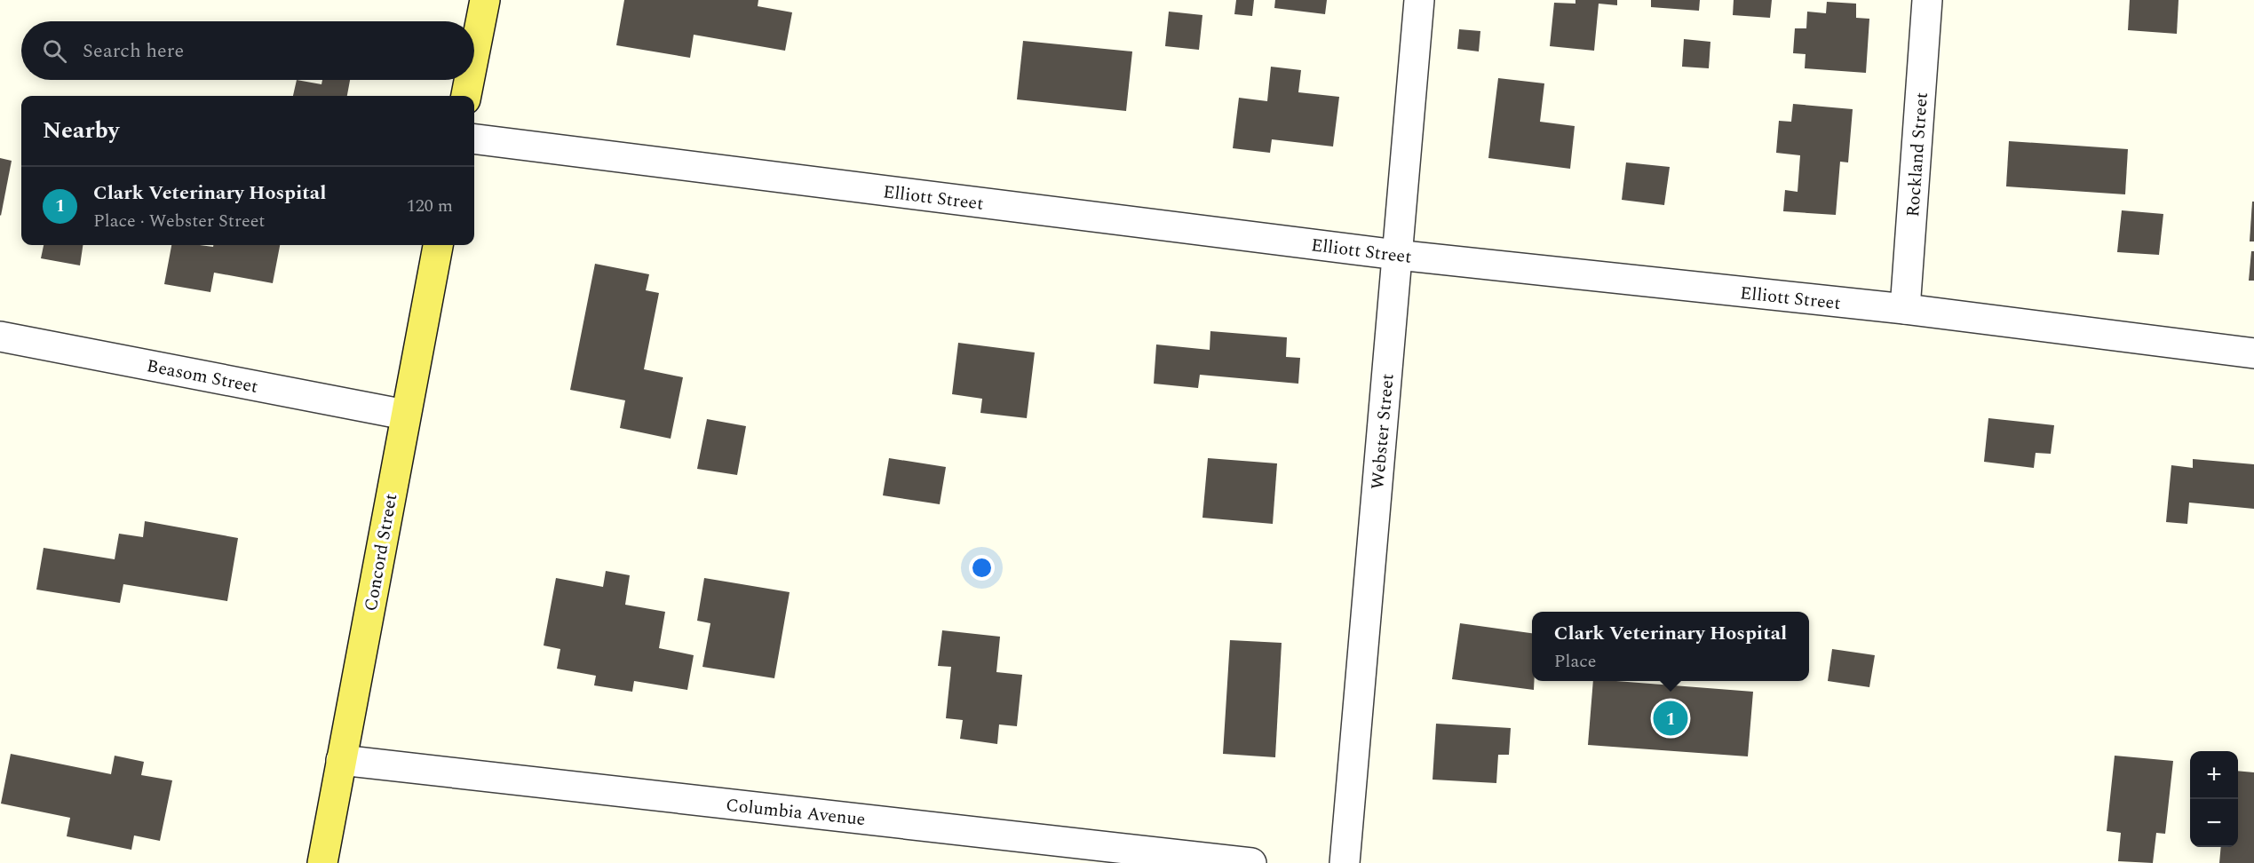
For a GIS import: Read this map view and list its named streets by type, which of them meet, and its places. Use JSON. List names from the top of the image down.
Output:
{
  "streets": {
    "main road": ["Concord Street"],
    "street": [
      "Rockland Street",
      "Elliott Street",
      "Beasom Street",
      "Webster Street",
      "Columbia Avenue"
    ]
  },
  "crossings": [
    ["Rockland Street", "Elliott Street"],
    ["Elliott Street", "Webster Street"],
    ["Beasom Street", "Concord Street"],
    ["Concord Street", "Columbia Avenue"]
  ],
  "page": {
    "search": "Search here",
    "heading": "Nearby",
    "list": [
      {
        "mark": "1",
        "name": "Clark Veterinary Hospital",
        "note": "Place · Webster Street",
        "value": "120 m"
      }
    ],
    "popup": ["Clark Veterinary Hospital", "Place"],
    "pins": "1",
    "map_buttons": ["+", "−"]
  }
}
